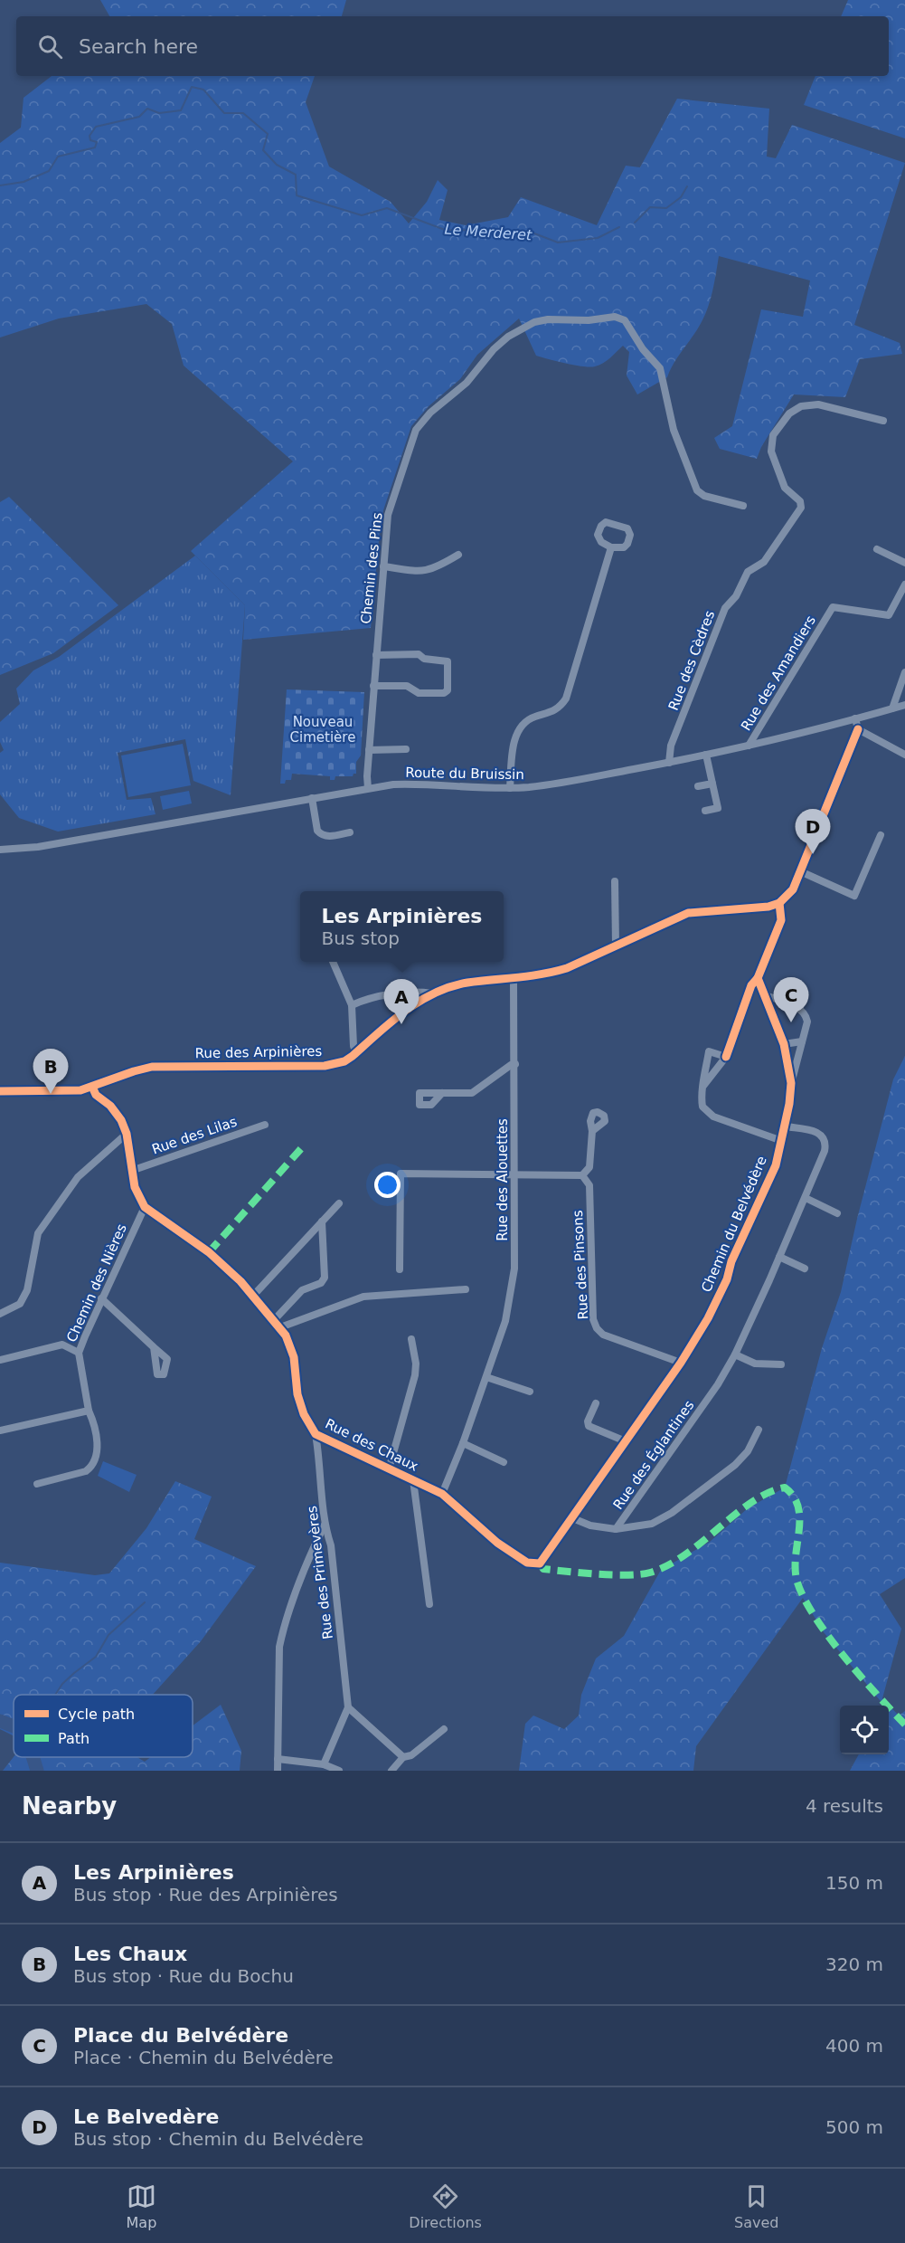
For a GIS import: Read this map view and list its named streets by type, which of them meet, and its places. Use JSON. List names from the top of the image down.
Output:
{
  "streets": {
    "street": [
      "Chemin des Pins",
      "Rue des Cèdres",
      "Rue des Amandiers",
      "Route du Bruissin",
      "Rue des Arpinières",
      "Rue des Lilas",
      "Rue des Alouettes",
      "Chemin du Belvédère",
      "Rue des Pinsons",
      "Chemin des Nières",
      "Rue des Chaux",
      "Rue des Églantines",
      "Rue des Primevères"
    ]
  },
  "crossings": [
    ["Chemin des Pins", "Route du Bruissin"],
    ["Rue des Cèdres", "Route du Bruissin"],
    ["Rue des Amandiers", "Route du Bruissin"],
    ["Rue des Arpinières", "Rue des Alouettes"],
    ["Rue des Arpinières", "Chemin du Belvédère"],
    ["Rue des Alouettes", "Rue des Chaux"],
    ["Chemin du Belvédère", "Rue des Pinsons"],
    ["Chemin du Belvédère", "Rue des Chaux"],
    ["Chemin du Belvédère", "Rue des Églantines"],
    ["Chemin des Nières", "Rue des Chaux"],
    ["Rue des Chaux", "Rue des Primevères"]
  ],
  "water": ["Le Merderet"],
  "parks": ["Nouveau Cimetière"],
  "legend": ["Cycle path", "Path"],
  "page": {
    "search": "Search here",
    "pins": [
      "D",
      "C",
      "A",
      "B"
    ],
    "popup": ["Les Arpinières", "Bus stop"],
    "heading": ["Nearby", "4 results"],
    "list": [
      {
        "mark": "A",
        "name": "Les Arpinières",
        "note": "Bus stop · Rue des Arpinières",
        "value": "150 m"
      },
      {
        "mark": "B",
        "name": "Les Chaux",
        "note": "Bus stop · Rue du Bochu",
        "value": "320 m"
      },
      {
        "mark": "C",
        "name": "Place du Belvédère",
        "note": "Place · Chemin du Belvédère",
        "value": "400 m"
      },
      {
        "mark": "D",
        "name": "Le Belvedère",
        "note": "Bus stop · Chemin du Belvédère",
        "value": "500 m"
      }
    ],
    "nav": ["Map", "Directions", "Saved"]
  }
}
